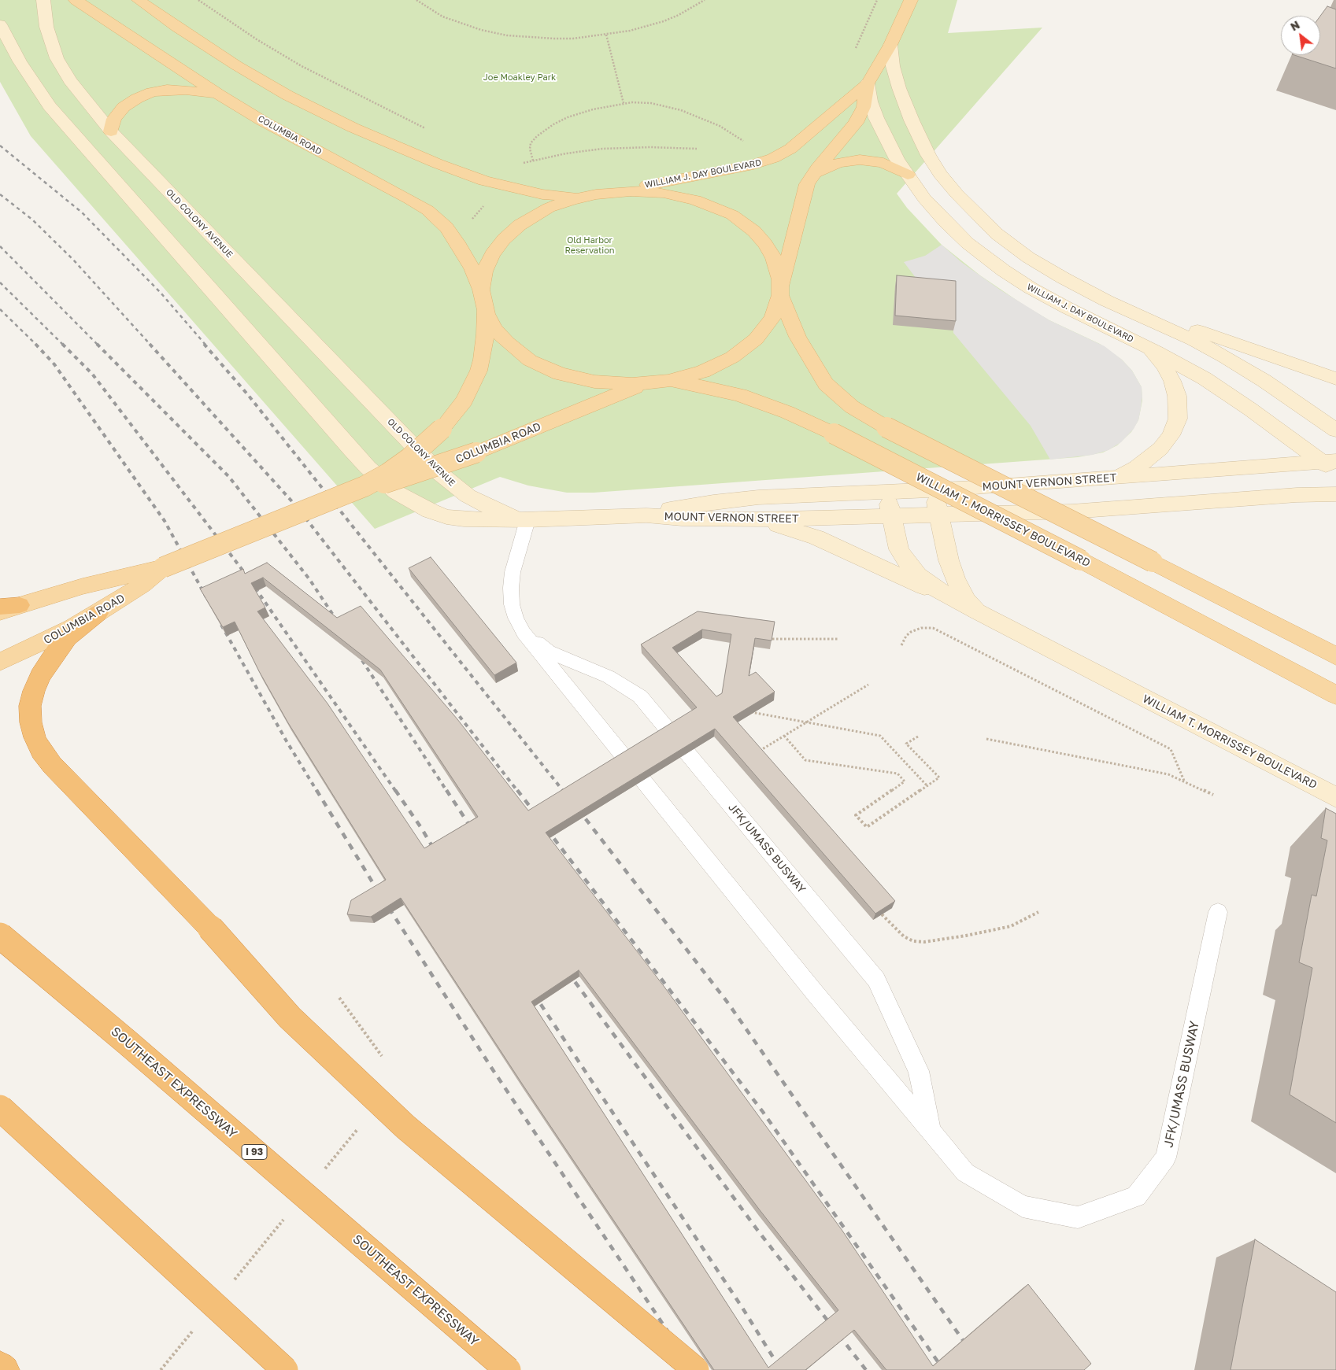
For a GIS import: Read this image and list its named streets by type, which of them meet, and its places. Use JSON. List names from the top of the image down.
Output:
{
  "streets": {
    "highway": ["SOUTHEAST EXPRESSWAY", "I 93"],
    "main road": ["COLUMBIA ROAD", "WILLIAM J. DAY BOULEVARD", "WILLIAM T. MORRISSEY BOULEVARD"],
    "street": ["OLD COLONY AVENUE", "MOUNT VERNON STREET"],
    "lane": ["JFK/UMASS BUSWAY"]
  },
  "crossings": [
    ["COLUMBIA ROAD", "WILLIAM J. DAY BOULEVARD"],
    ["COLUMBIA ROAD", "WILLIAM T. MORRISSEY BOULEVARD"],
    ["WILLIAM J. DAY BOULEVARD", "MOUNT VERNON STREET"],
    ["WILLIAM J. DAY BOULEVARD", "WILLIAM T. MORRISSEY BOULEVARD"],
    ["OLD COLONY AVENUE", "MOUNT VERNON STREET"],
    ["OLD COLONY AVENUE", "JFK/UMASS BUSWAY"],
    ["MOUNT VERNON STREET", "WILLIAM T. MORRISSEY BOULEVARD"],
    ["MOUNT VERNON STREET", "JFK/UMASS BUSWAY"]
  ],
  "parks": ["Joe Moakley Park", "Old Harbor Reservation"],
  "north": "top left"
}
